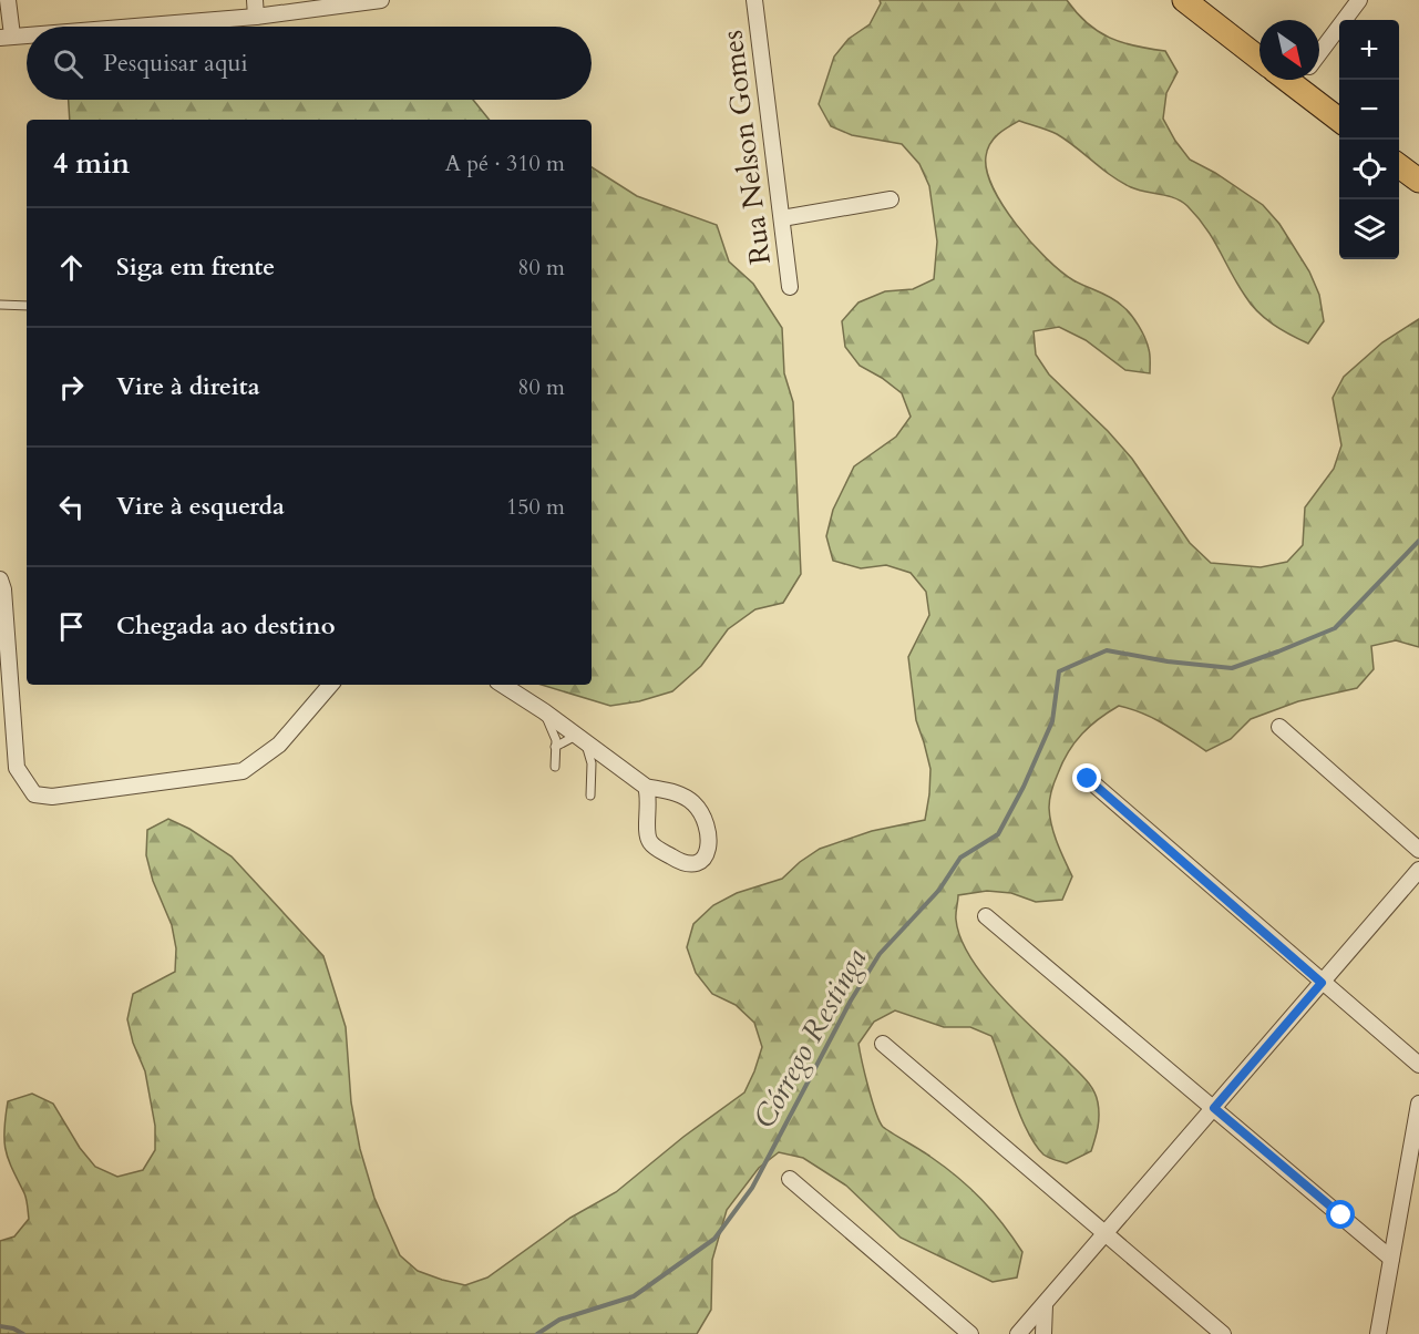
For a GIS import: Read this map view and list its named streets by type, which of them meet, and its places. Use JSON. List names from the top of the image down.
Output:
{
  "streets": {
    "street": ["Rua Nelson Gomes"]
  },
  "water": ["Córrego Restinga"],
  "north": "bottom right",
  "page": {
    "map_buttons": ["+", "−"],
    "search": "Pesquisar aqui",
    "heading": ["4 min", "A pé · 310 m"],
    "list": [
      ["Siga em frente", "80 m"],
      ["Vire à direita", "80 m"],
      ["Vire à esquerda", "150 m"],
      "Chegada ao destino"
    ]
  }
}
